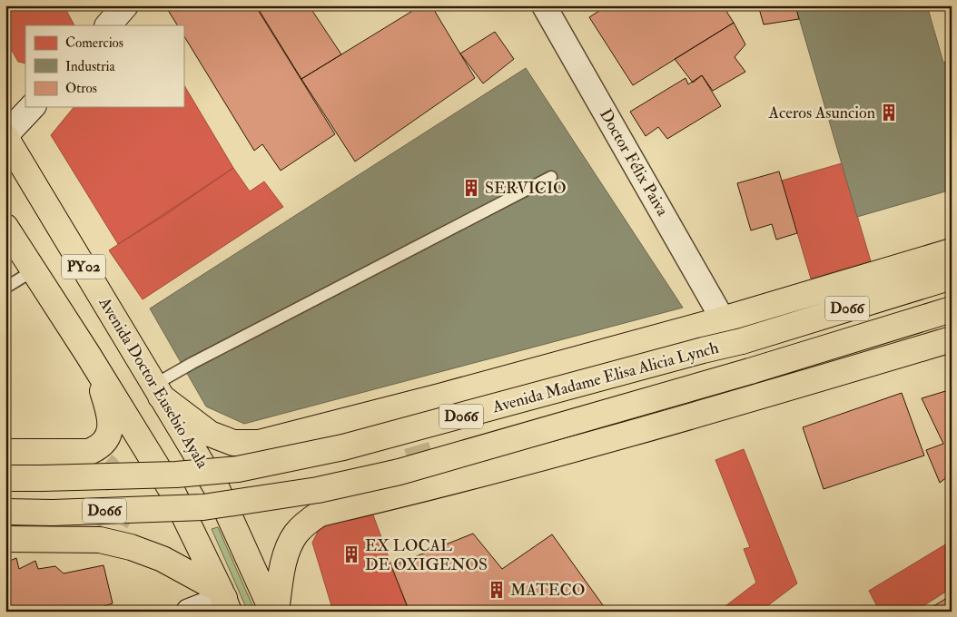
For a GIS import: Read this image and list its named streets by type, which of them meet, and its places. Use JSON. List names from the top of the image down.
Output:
{
  "streets": {
    "highway": [
      "PY02",
      "D066",
      "Avenida Madame Elisa Alicia Lynch",
      "Avenida Doctor Eusebio Ayala"
    ],
    "street": ["Doctor Félix Paiva"]
  },
  "crossings": [
    ["PY02", "D066"],
    ["PY02", "Avenida Madame Elisa Alicia Lynch"],
    ["PY02", "Avenida Doctor Eusebio Ayala"],
    ["D066", "Avenida Madame Elisa Alicia Lynch"],
    ["D066", "Avenida Doctor Eusebio Ayala"],
    ["Avenida Madame Elisa Alicia Lynch", "Avenida Doctor Eusebio Ayala"]
  ],
  "places": {
    "building": [
      "Aceros Asuncion",
      "SERVICIO",
      "EX LOCAL DE OXIGENOS",
      "MATECO"
    ]
  },
  "legend": ["Comercios", "Industria", "Otros"]
}
